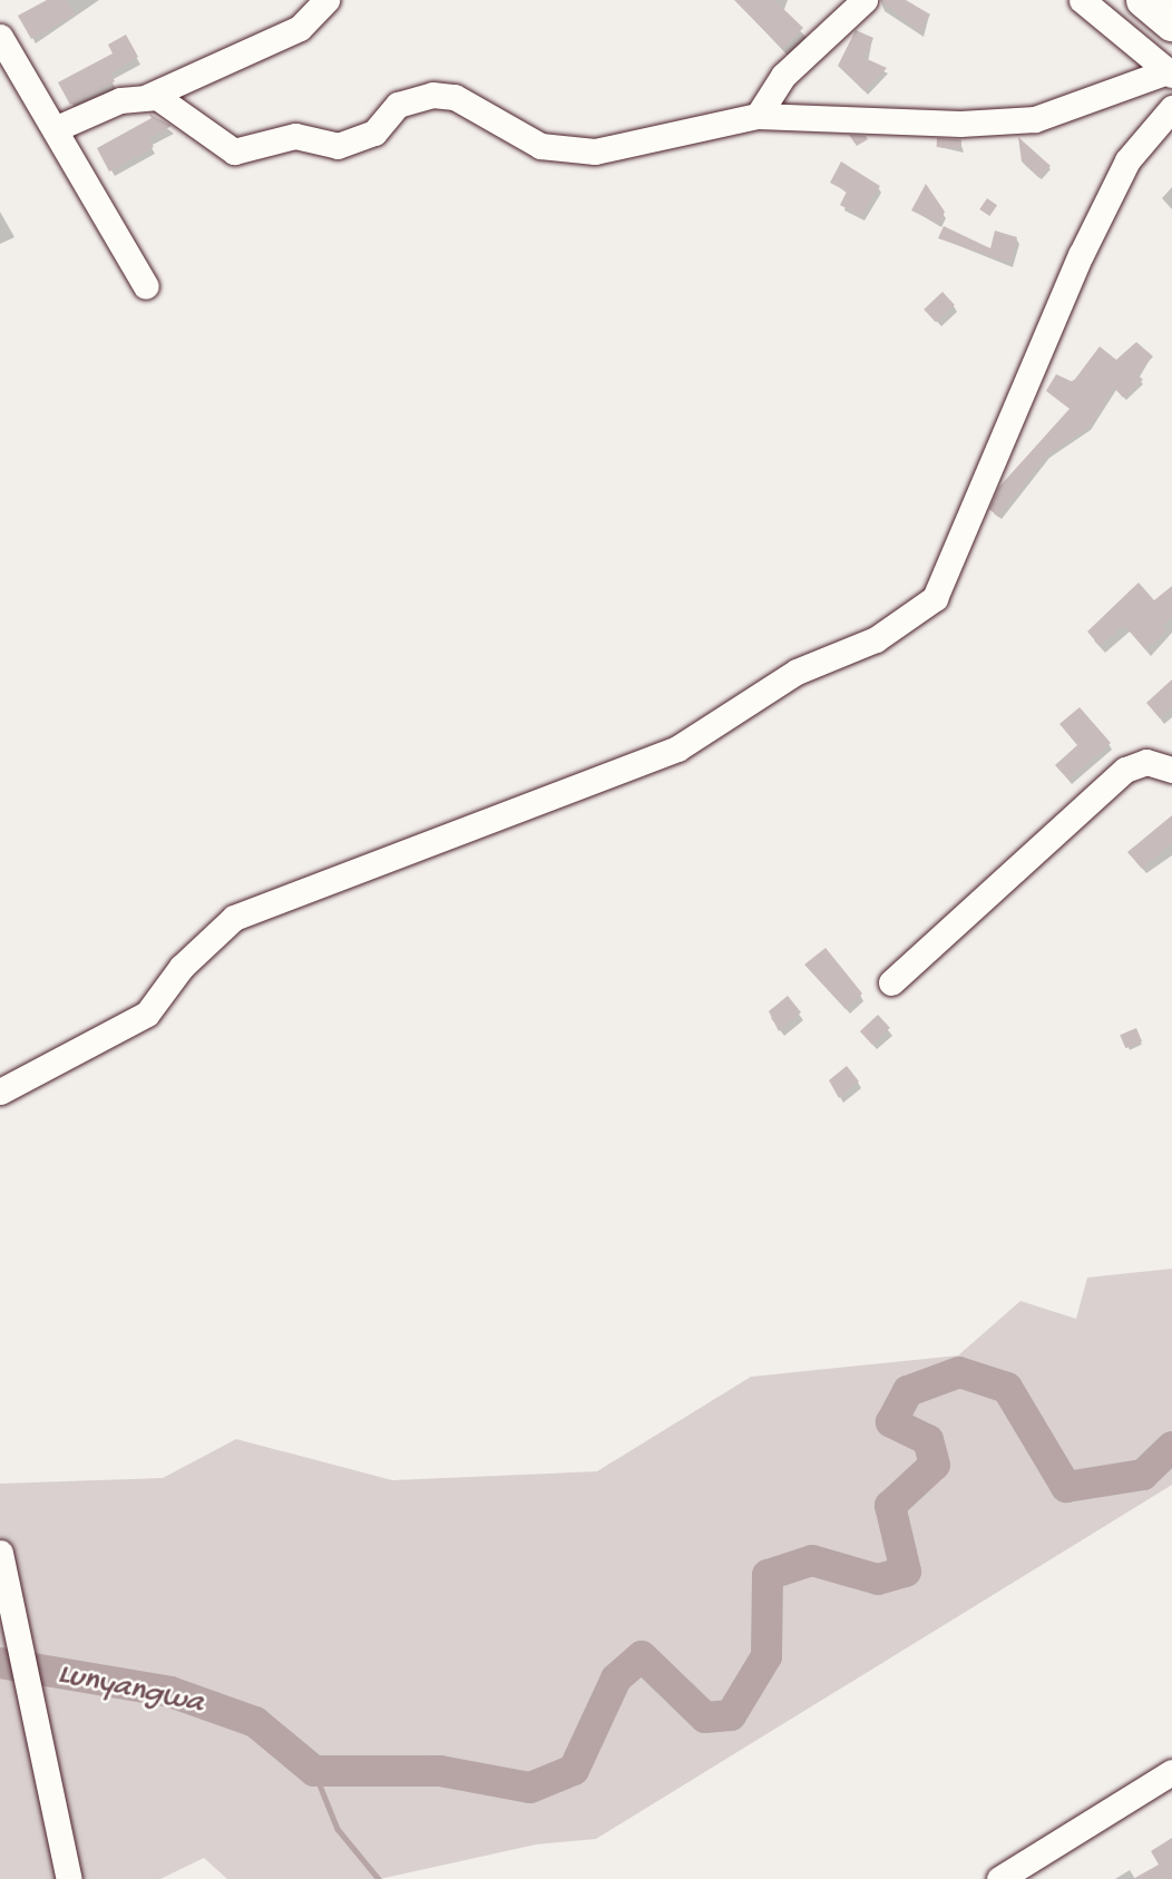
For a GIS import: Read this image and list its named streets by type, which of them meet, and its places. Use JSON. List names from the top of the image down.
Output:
{
  "water": ["Lunyangwa"]
}
